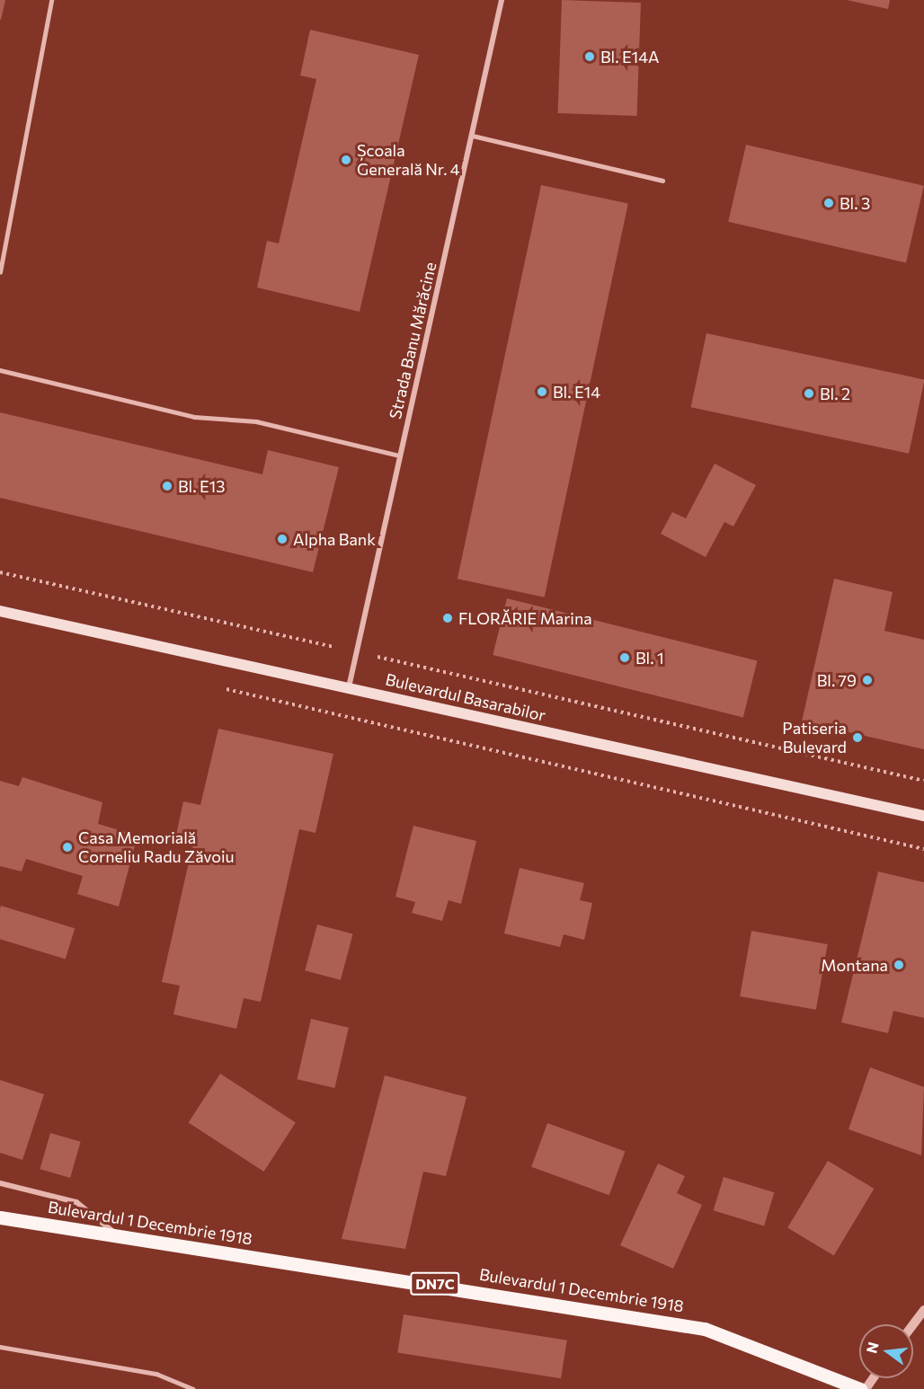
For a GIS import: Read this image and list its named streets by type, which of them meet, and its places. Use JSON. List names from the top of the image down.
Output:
{
  "streets": {
    "main road": ["Bulevardul Basarabilor", "Bulevardul 1 Decembrie 1918", "DN7C"],
    "street": ["Strada Banu Mărăcine"]
  },
  "crossings": [
    ["Strada Banu Mărăcine", "Bulevardul Basarabilor"]
  ],
  "places": [
    "Bl. E14A",
    "Școala Generală Nr. 4",
    "Bl. 3",
    "Bl. E14",
    "Bl. 2",
    "Bl. E13",
    "Alpha Bank",
    "FLORĂRIE Marina",
    "Bl. 1",
    "Bl. 79",
    "Patiseria Bulevard",
    "Casa Memorială Corneliu Radu Zăvoiu",
    "Montana"
  ],
  "north": "left"
}
